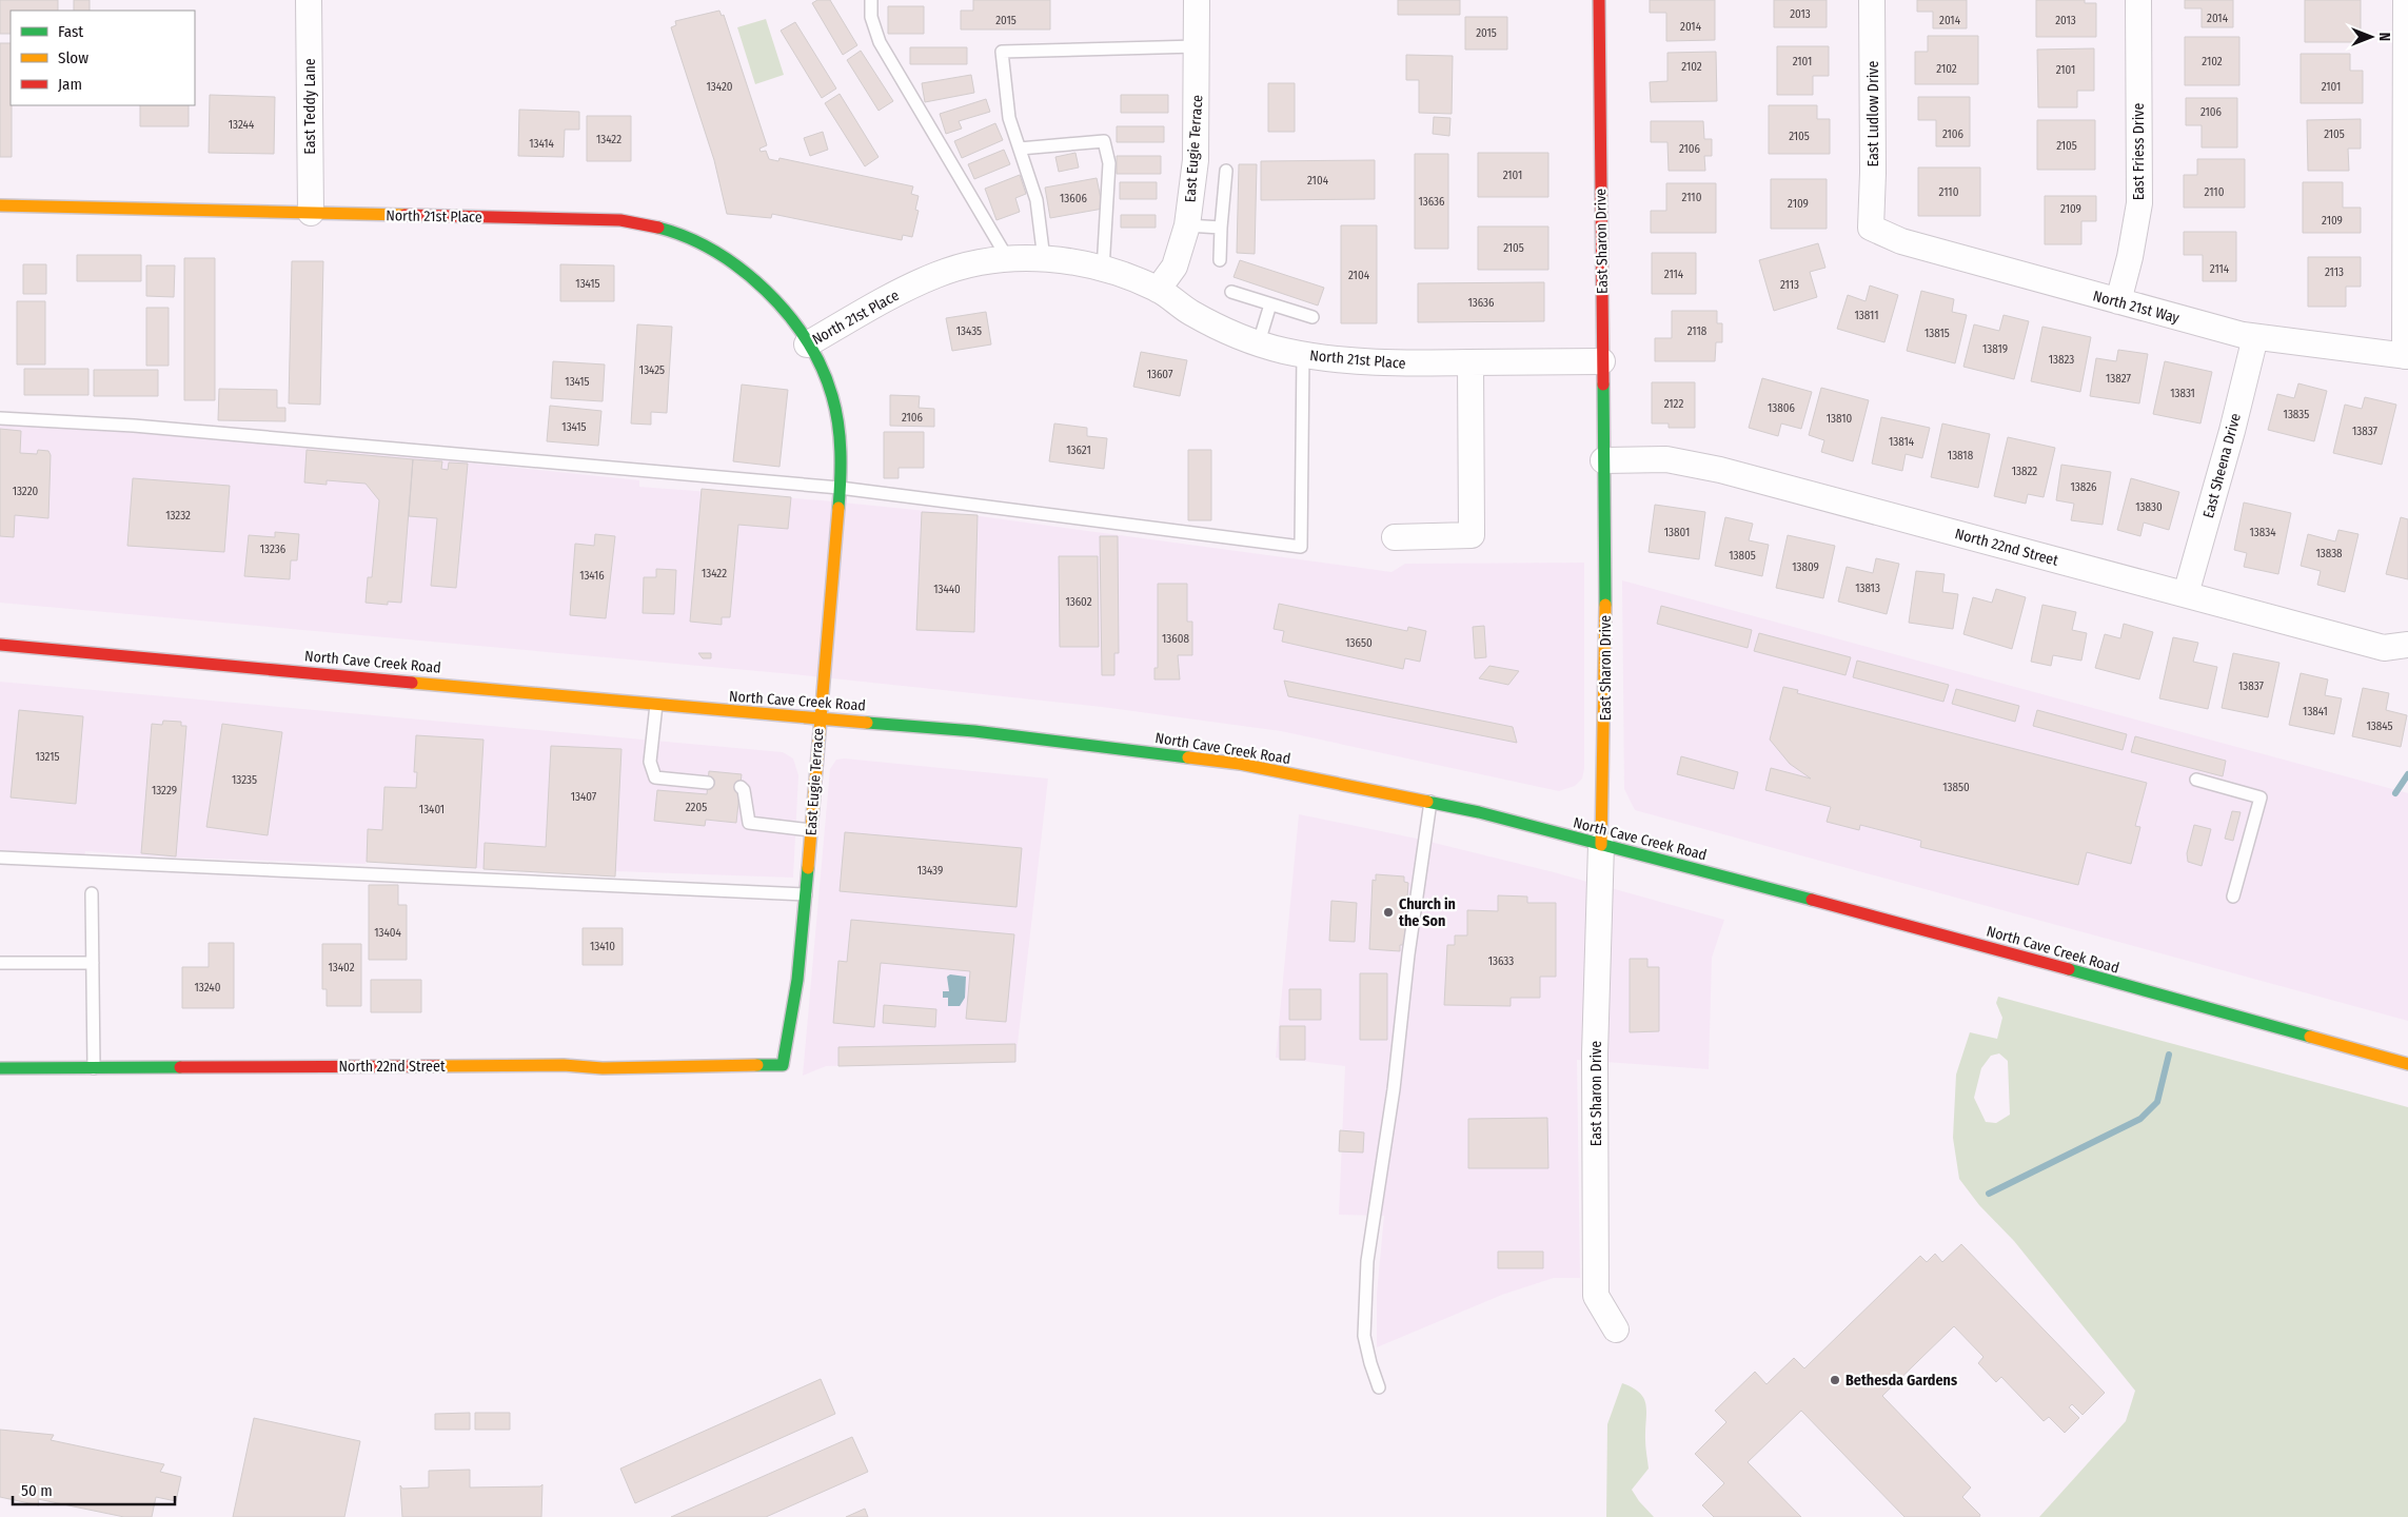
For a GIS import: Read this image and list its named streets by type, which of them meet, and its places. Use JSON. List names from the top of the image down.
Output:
{
  "streets": {
    "street": [
      "East Teddy Lane",
      "East Ludlow Drive",
      "East Eugie Terrace",
      "East Friess Drive",
      "North 21st Place",
      "East Sharon Drive",
      "North 21st Way",
      "East Sheena Drive",
      "North 22nd Street",
      "North Cave Creek Road"
    ]
  },
  "crossings": [
    ["East Teddy Lane", "North 21st Place"],
    ["East Ludlow Drive", "North 21st Way"],
    ["East Eugie Terrace", "North 21st Place"],
    ["East Eugie Terrace", "North 22nd Street"],
    ["East Eugie Terrace", "North Cave Creek Road"],
    ["East Friess Drive", "North 21st Way"],
    ["North 21st Place", "East Sharon Drive"],
    ["East Sharon Drive", "North 22nd Street"],
    ["East Sharon Drive", "North Cave Creek Road"],
    ["North 21st Way", "East Sheena Drive"],
    ["East Sheena Drive", "North 22nd Street"]
  ],
  "places": ["Church in the Son", "Bethesda Gardens"],
  "house_numbers": [
    "2013",
    "2014",
    "2015",
    "2014",
    "2013",
    "2014",
    "2015",
    "2101",
    "2102",
    "2102",
    "2102",
    "2101",
    "13420",
    "2101",
    "2106",
    "13244",
    "2106",
    "2105",
    "2105",
    "13422",
    "13414",
    "2105",
    "2106",
    "2101",
    "2104",
    "2110",
    "2110",
    "2110",
    "13606",
    "13636",
    "2109",
    "2109",
    "2109",
    "2105",
    "2114",
    "2113",
    "2114",
    "2104",
    "13415",
    "2113",
    "13636",
    "13811",
    "13435",
    "2118",
    "13815",
    "13819",
    "13823",
    "13425",
    "13607",
    "13827",
    "13415",
    "13831",
    "2122",
    "13806",
    "13835",
    "2106",
    "13810",
    "13415",
    "13837",
    "13814",
    "13621",
    "13818",
    "13822",
    "13826",
    "13220",
    "13830",
    "13232",
    "13801",
    "13834",
    "13236",
    "13838",
    "13805",
    "13809",
    "13422",
    "13416",
    "13813",
    "13440",
    "13602",
    "13608",
    "13650",
    "13837",
    "13841",
    "13845",
    "13215",
    "13235",
    "13850",
    "13229",
    "13407",
    "2205",
    "13401",
    "13439",
    "13404",
    "13410",
    "13633",
    "13402",
    "13240"
  ],
  "legend": ["Fast", "Slow", "Jam"],
  "scale_bar": "50 m",
  "north": "right"
}
